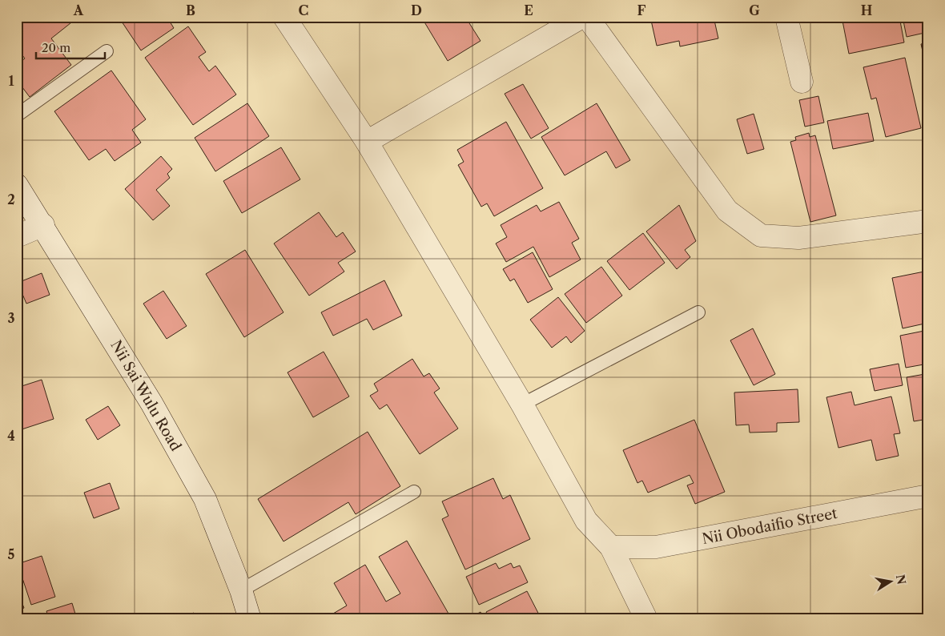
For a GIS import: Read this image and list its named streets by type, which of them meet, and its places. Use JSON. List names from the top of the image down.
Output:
{
  "streets": {
    "street": ["Nii Sai Wulu Road", "Nii Obodaifio Street"]
  },
  "scale_bar": "20 m",
  "north": "right",
  "grid": {
    "columns": [
      "A",
      "B",
      "C",
      "D",
      "E",
      "F",
      "G",
      "H"
    ],
    "rows": [
      "1",
      "2",
      "3",
      "4",
      "5"
    ]
  }
}
